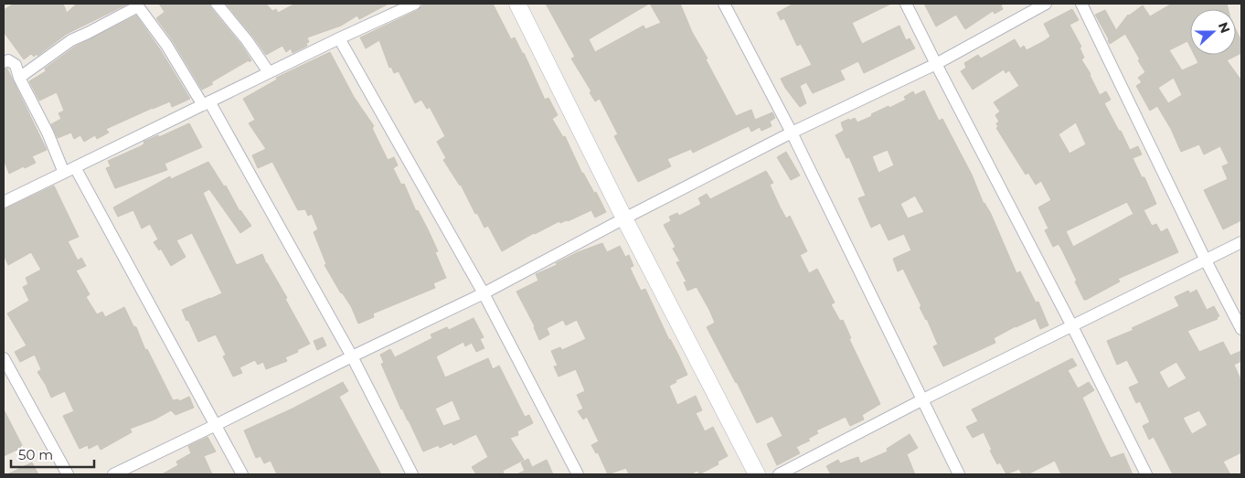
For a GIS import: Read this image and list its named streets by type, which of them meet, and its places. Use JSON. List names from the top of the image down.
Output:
{
  "scale_bar": "50 m",
  "north": "right"
}
